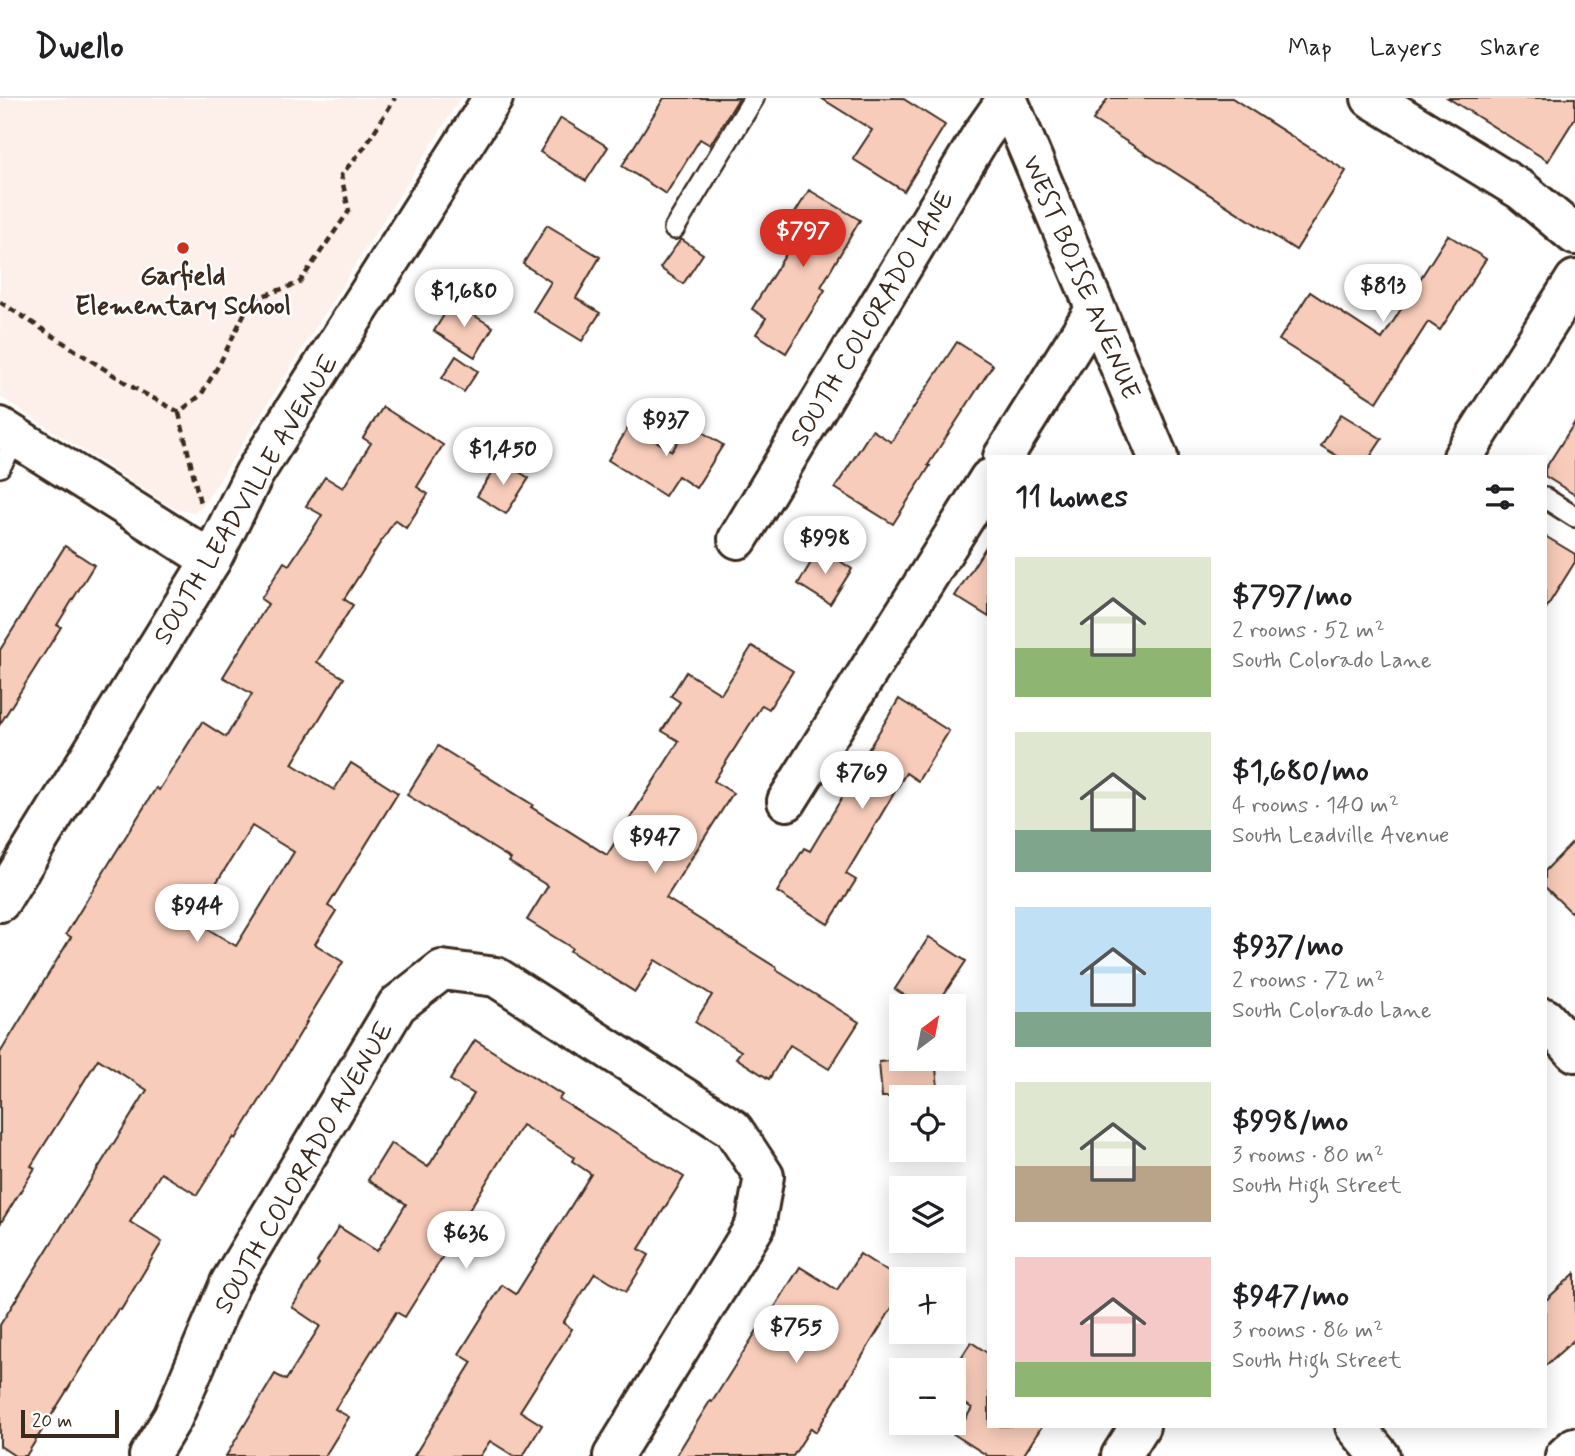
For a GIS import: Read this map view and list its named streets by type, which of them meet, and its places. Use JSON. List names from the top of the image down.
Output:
{
  "streets": {
    "street": [
      "WEST BOISE AVENUE",
      "SOUTH COLORADO LANE",
      "SOUTH LEADVILLE AVENUE",
      "SOUTH COLORADO AVENUE"
    ]
  },
  "crossings": [
    ["WEST BOISE AVENUE", "SOUTH COLORADO LANE"]
  ],
  "places": ["Garfield Elementary School"],
  "scale_bar": "20 m",
  "north": "top right",
  "page": {
    "header": "Dwello",
    "nav": ["Map", "Layers", "Share"],
    "price": [
      "$797",
      "$813",
      "$1,680",
      "$937",
      "$1,450",
      "$998",
      "$769",
      "$947",
      "$944",
      "$636",
      "$755"
    ],
    "heading": "11 homes",
    "list": [
      {
        "name": "$797/mo",
        "note": "2 rooms · 52 m² · South Colorado Lane"
      },
      {
        "name": "$1,680/mo",
        "note": "4 rooms · 140 m² · South Leadville Avenue"
      },
      {
        "name": "$937/mo",
        "note": "2 rooms · 72 m² · South Colorado Lane"
      },
      {
        "name": "$998/mo",
        "note": "3 rooms · 80 m² · South High Street"
      },
      {
        "name": "$947/mo",
        "note": "3 rooms · 86 m² · South High Street"
      }
    ],
    "map_buttons": ["+", "−"],
    "scale": "20 m"
  }
}
